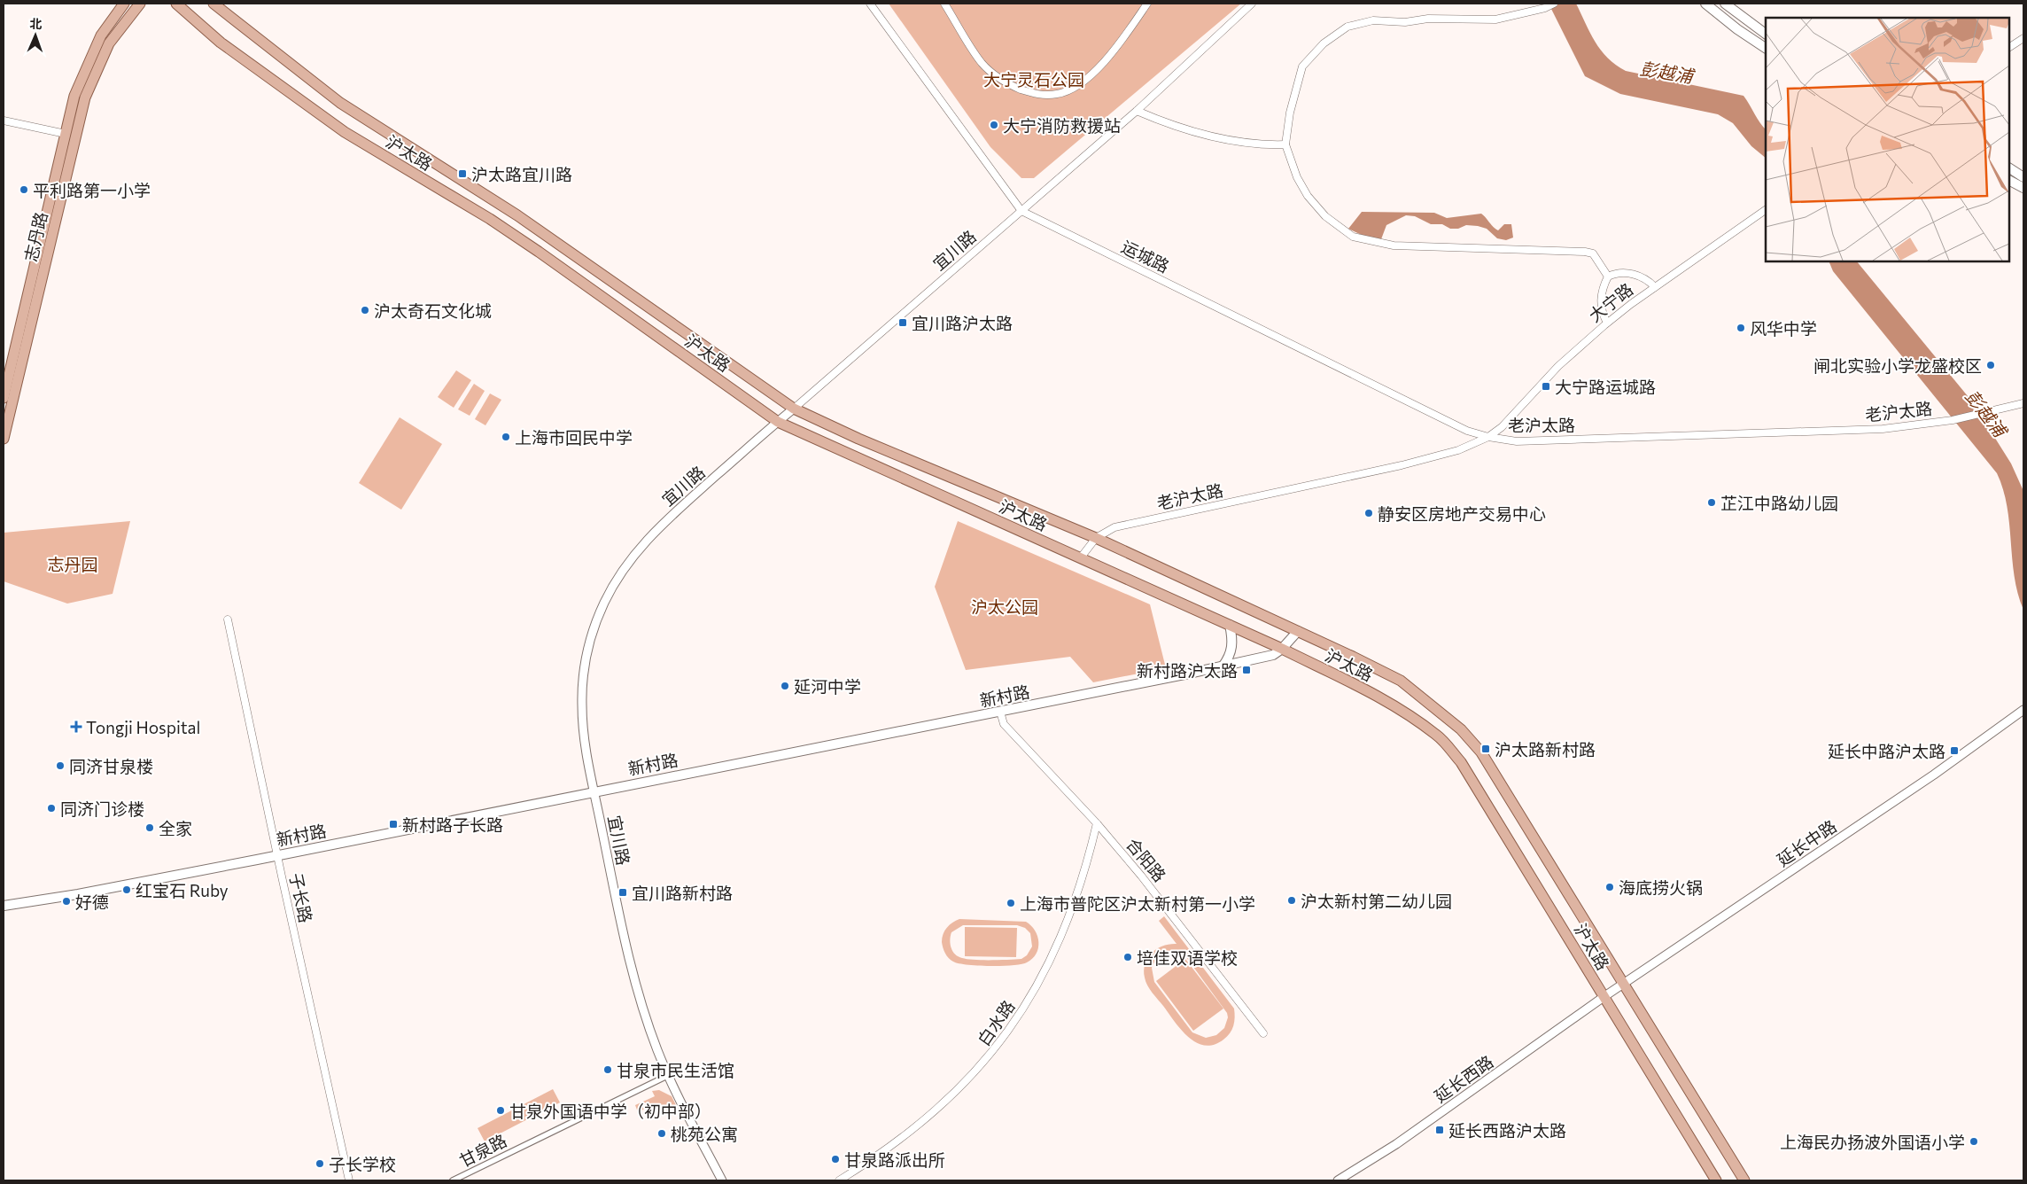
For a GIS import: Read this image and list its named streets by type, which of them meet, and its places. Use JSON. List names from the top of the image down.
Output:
{
  "streets": {
    "main road": ["沪太路", "志丹路", "新村路"],
    "street": [
      "宜川路",
      "运城路",
      "大宁路",
      "老沪太路",
      "延长中路",
      "合阳路",
      "子长路",
      "白水路",
      "延长西路",
      "甘泉路"
    ]
  },
  "crossings": [
    ["沪太路", "宜川路"],
    ["沪太路", "老沪太路"],
    ["沪太路", "新村路"],
    ["沪太路", "延长中路"],
    ["沪太路", "延长西路"],
    ["宜川路", "运城路"],
    ["宜川路", "新村路"],
    ["宜川路", "甘泉路"],
    ["运城路", "大宁路"],
    ["运城路", "老沪太路"],
    ["大宁路", "老沪太路"],
    ["新村路", "合阳路"],
    ["新村路", "子长路"],
    ["延长中路", "延长西路"],
    ["合阳路", "白水路"]
  ],
  "water": ["彭越浦"],
  "parks": ["大宁灵石公园", "志丹园", "沪太公园"],
  "places": {
    "other": [
      "大宁消防救援站",
      "平利路第一小学",
      "沪太奇石文化城",
      "风华中学",
      "闸北实验小学龙盛校区",
      "上海市回民中学",
      "芷江中路幼儿园",
      "静安区房地产交易中心",
      "延河中学",
      "同济甘泉楼",
      "同济门诊楼",
      "全家",
      "海底捞火锅",
      "红宝石 Ruby",
      "沪太新村第二幼儿园",
      "好德",
      "上海市普陀区沪太新村第一小学",
      "培佳双语学校",
      "甘泉市民生活馆",
      "甘泉外国语中学（初中部）",
      "桃苑公寓",
      "上海民办扬波外国语小学",
      "甘泉路派出所",
      "子长学校"
    ],
    "transit": [
      "沪太路宜川路",
      "宜川路沪太路",
      "大宁路运城路",
      "新村路沪太路",
      "沪太路新村路",
      "延长中路沪太路",
      "新村路子长路",
      "宜川路新村路",
      "延长西路沪太路"
    ],
    "health": ["Tongji Hospital"]
  },
  "north": "top"
}
